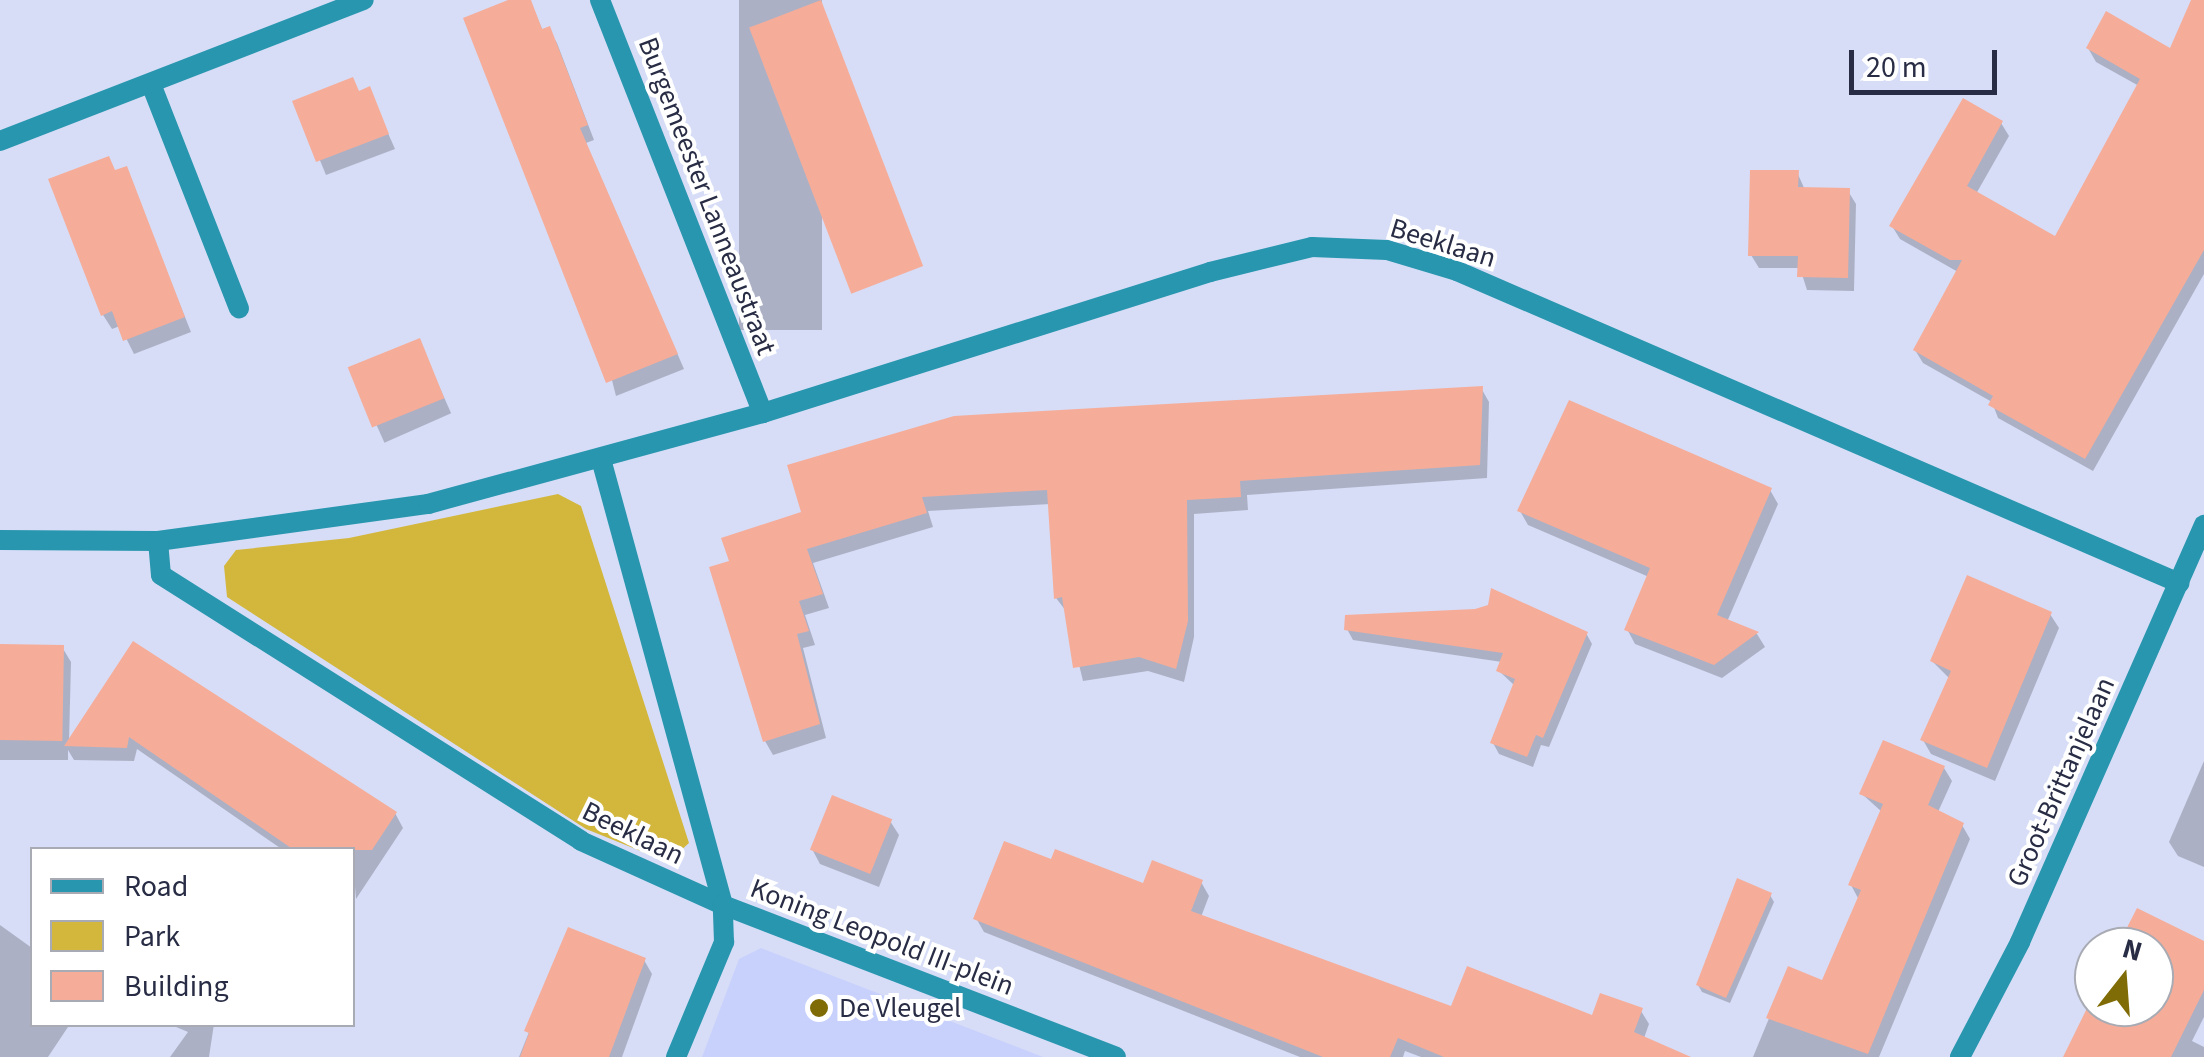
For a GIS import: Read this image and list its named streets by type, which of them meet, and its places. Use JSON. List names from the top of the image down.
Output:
{
  "streets": {
    "street": [
      "Burgemeester Lanneaustraat",
      "Beeklaan",
      "Groot-Brittanjelaan",
      "Koning Leopold III-plein"
    ]
  },
  "crossings": [
    ["Burgemeester Lanneaustraat", "Beeklaan"],
    ["Beeklaan", "Groot-Brittanjelaan"],
    ["Beeklaan", "Koning Leopold III-plein"]
  ],
  "places": ["De Vleugel"],
  "legend": ["Road", "Park", "Building"],
  "scale_bar": "20 m",
  "north": "top"
}
